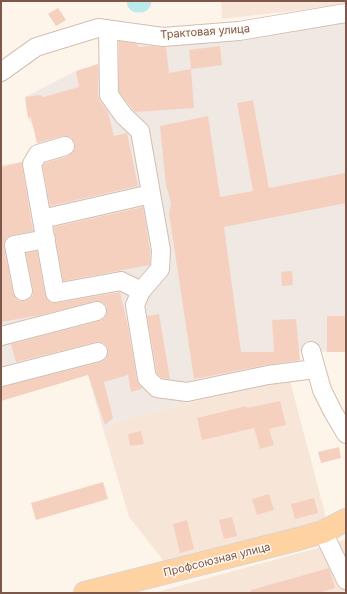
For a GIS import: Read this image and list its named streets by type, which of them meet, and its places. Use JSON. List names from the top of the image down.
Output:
{
  "streets": {
    "main road": ["Профсоюзная улица"],
    "street": ["Трактовая улица"]
  }
}
